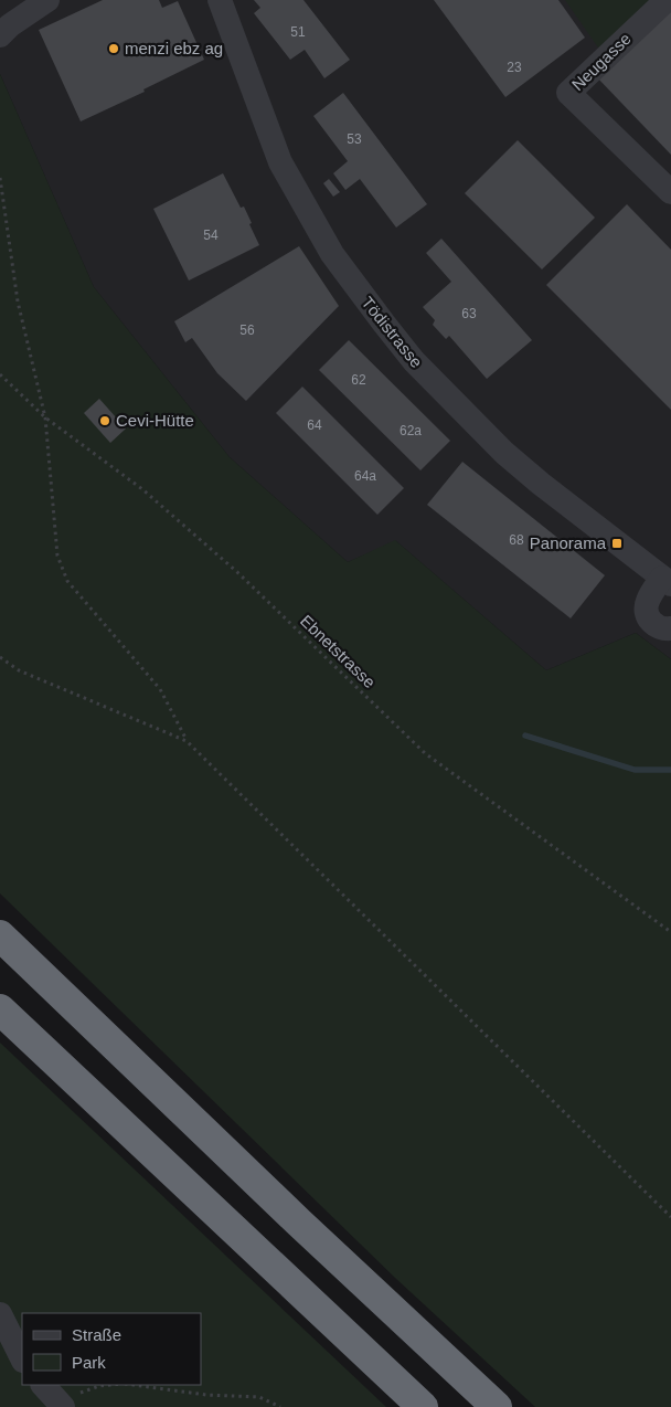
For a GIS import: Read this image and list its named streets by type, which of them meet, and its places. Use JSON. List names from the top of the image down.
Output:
{
  "streets": {
    "street": ["Neugasse", "Tödistrasse"],
    "path": ["Ebnetstrasse"]
  },
  "places": {
    "other": ["menzi ebz ag", "Cevi-Hütte"],
    "transit": ["Panorama"]
  },
  "house_numbers": [
    "51",
    "23",
    "53",
    "54",
    "63",
    "56",
    "62",
    "64",
    "62a",
    "64a",
    "68"
  ],
  "legend": ["Straße", "Park"]
}
